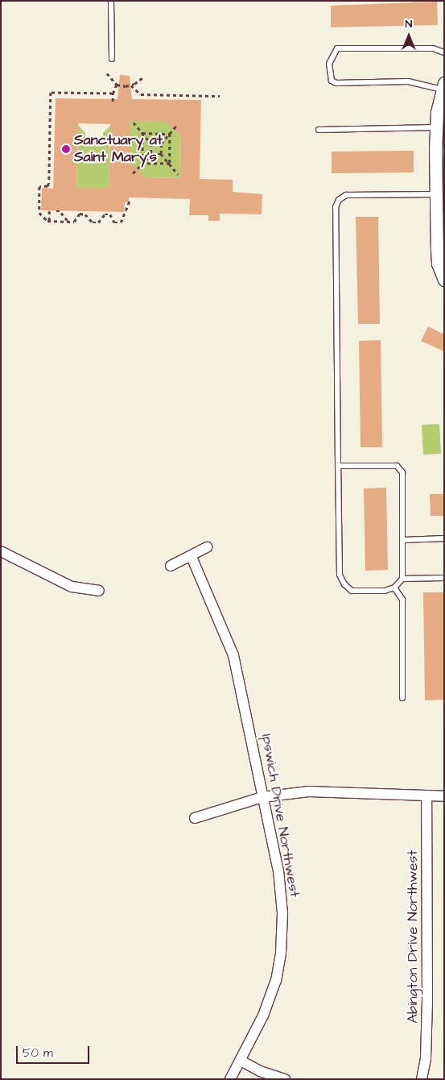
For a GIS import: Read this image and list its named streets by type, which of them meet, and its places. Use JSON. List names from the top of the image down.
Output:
{
  "streets": {
    "street": ["Ipswich Drive Northwest", "Abington Drive Northwest"]
  },
  "places": ["Sanctuary at Saint Mary's"],
  "scale_bar": "50 m",
  "north": "top"
}
